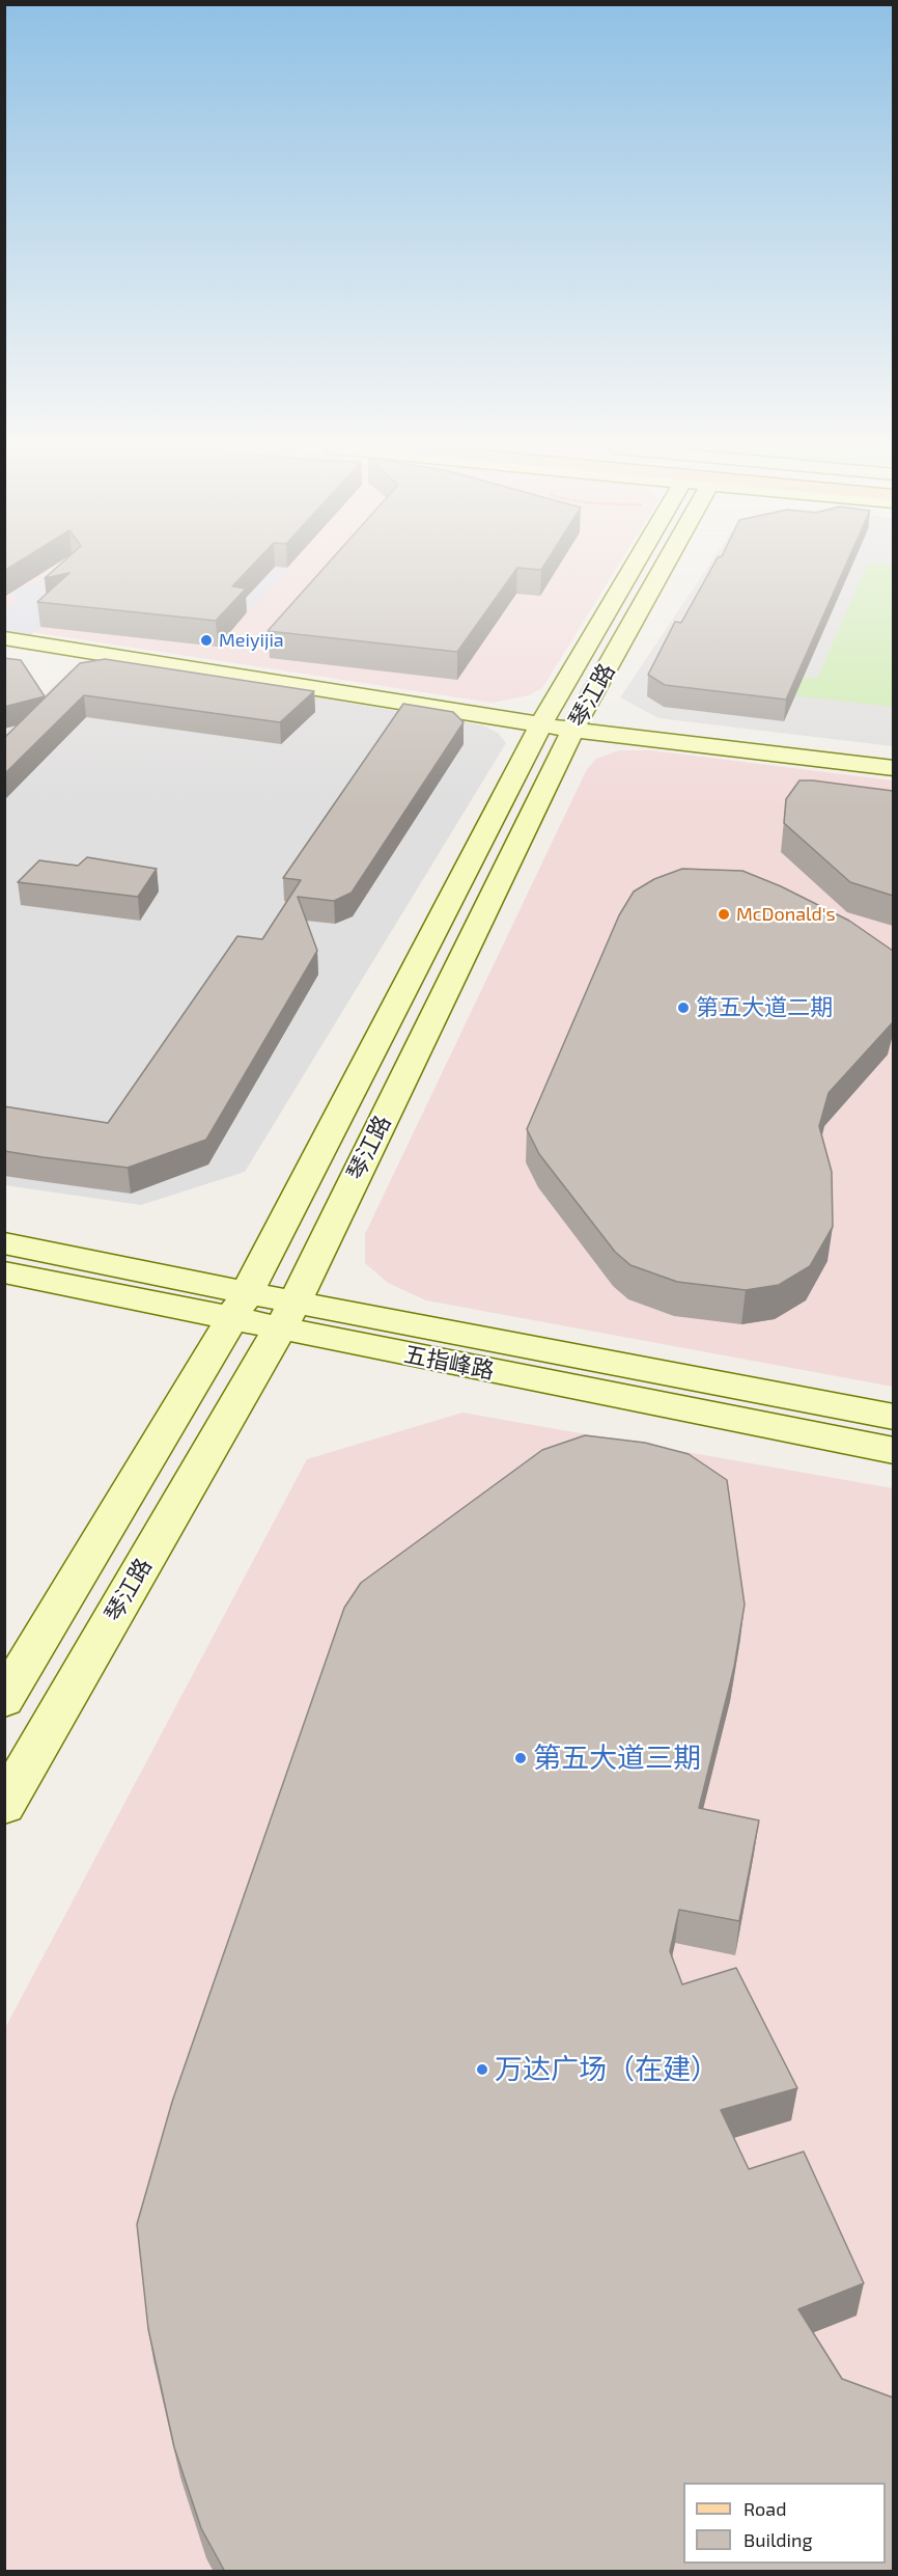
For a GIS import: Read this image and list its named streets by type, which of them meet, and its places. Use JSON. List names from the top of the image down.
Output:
{
  "streets": {
    "main road": ["琴江路", "五指峰路"]
  },
  "crossings": [
    ["琴江路", "五指峰路"]
  ],
  "places": [
    "Meiyijia",
    "McDonald's",
    "第五大道二期",
    "第五大道三期",
    "万达广场（在建）"
  ],
  "legend": ["Road", "Building"]
}
